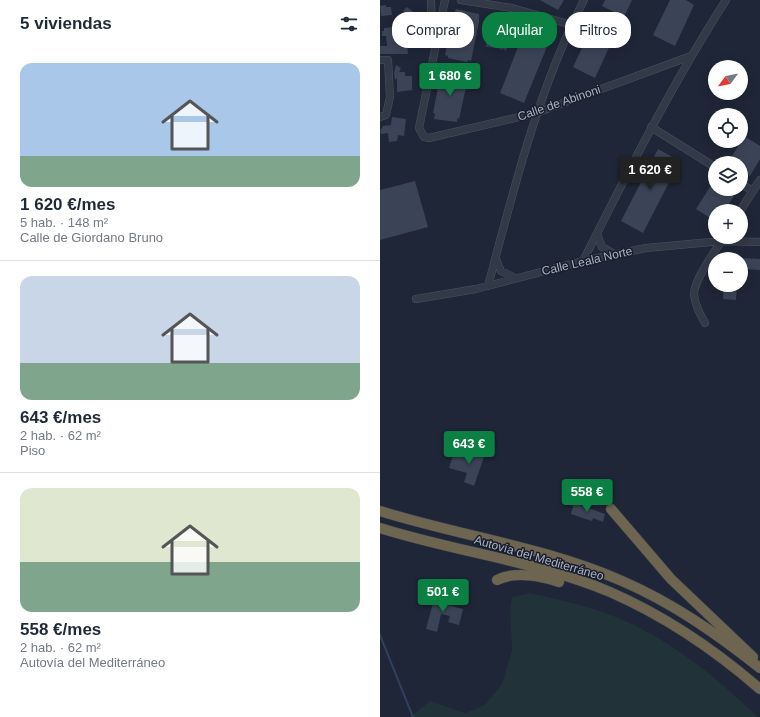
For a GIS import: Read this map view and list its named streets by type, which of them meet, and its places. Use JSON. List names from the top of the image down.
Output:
{
  "streets": {
    "highway": ["Autovía del Mediterráneo"],
    "street": ["Calle de Abinoni", "Calle Leala Norte"]
  },
  "north": "bottom left",
  "page": {
    "heading": "5 viviendas",
    "chip": ["Comprar", "Alquilar", "Filtros"],
    "list": [
      {
        "name": "1 620 €/mes",
        "note": "5 hab. · 148 m² · Calle de Giordano Bruno"
      },
      {
        "name": "643 €/mes",
        "note": "2 hab. · 62 m² · Piso"
      },
      {
        "name": "558 €/mes",
        "note": "2 hab. · 62 m² · Autovía del Mediterráneo"
      }
    ],
    "map_buttons": ["+", "−"],
    "price": [
      "1 680 €",
      "1 620 €",
      "643 €",
      "558 €",
      "501 €"
    ]
  }
}
